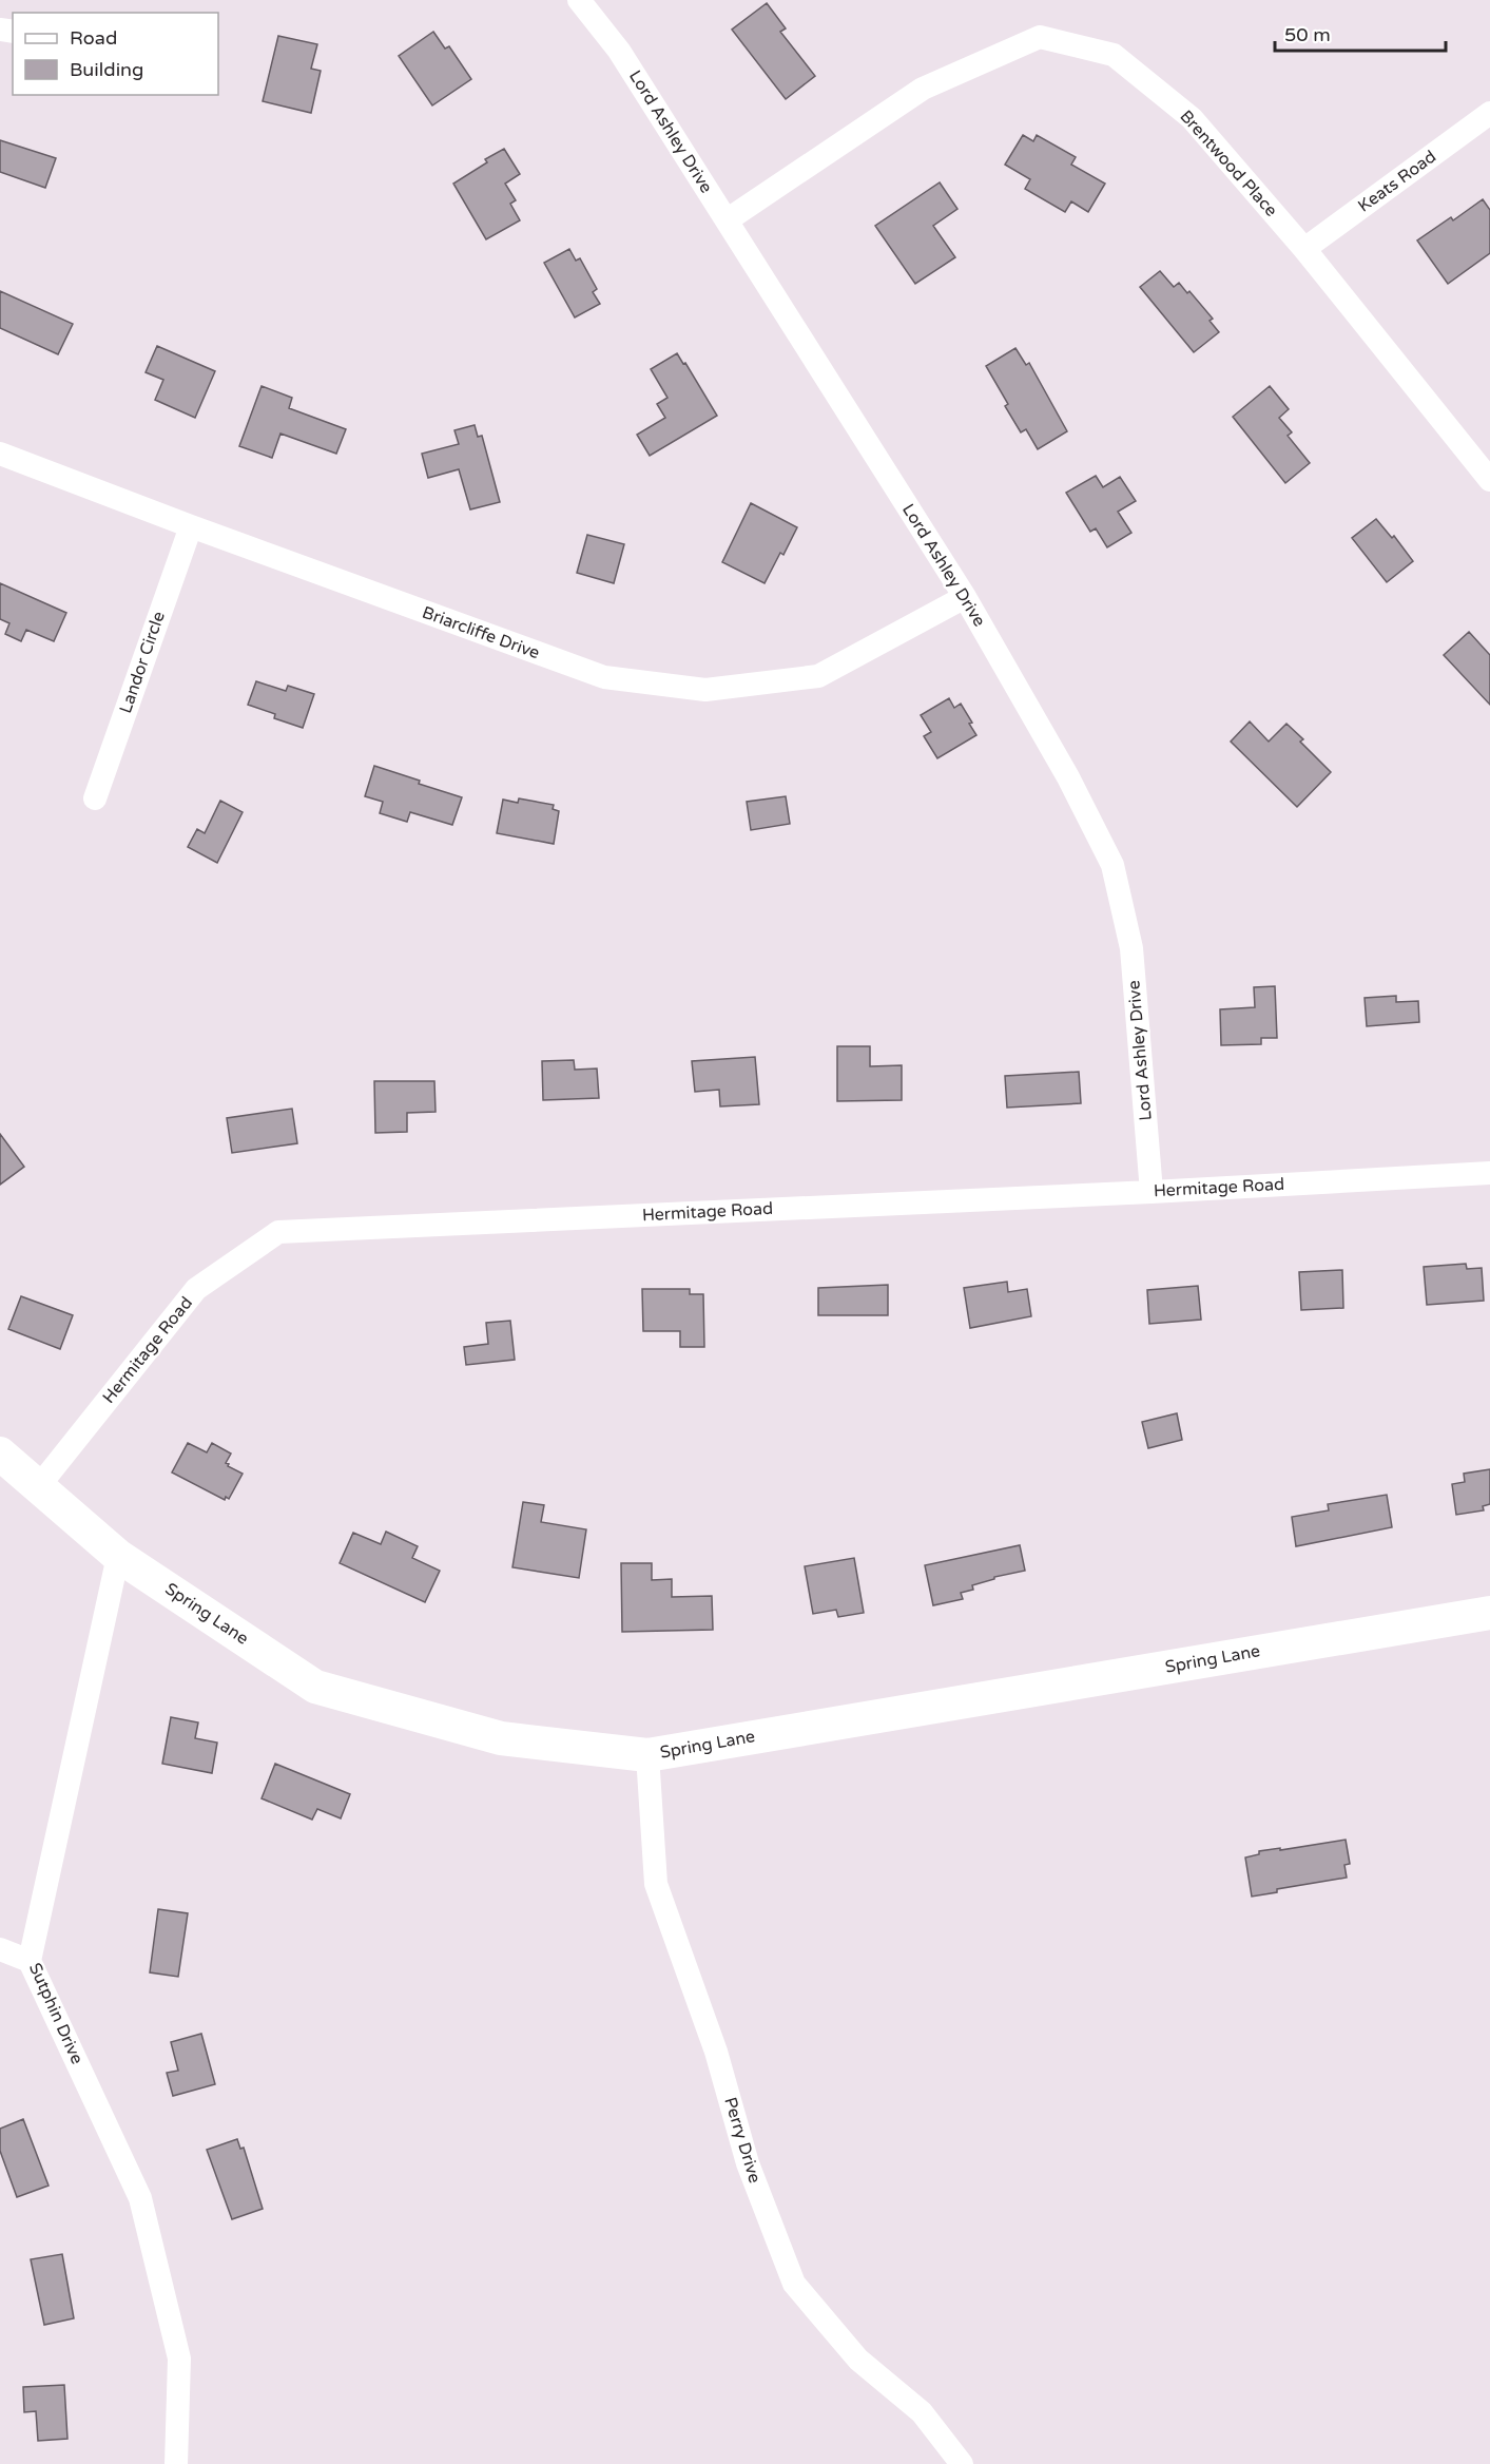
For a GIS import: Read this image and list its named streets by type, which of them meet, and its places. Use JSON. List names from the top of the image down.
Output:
{
  "streets": {
    "street": [
      "Lord Ashley Drive",
      "Brentwood Place",
      "Keats Road",
      "Briarcliffe Drive",
      "Landor Circle",
      "Hermitage Road",
      "Spring Lane",
      "Sutphin Drive",
      "Perry Drive"
    ]
  },
  "crossings": [
    ["Lord Ashley Drive", "Brentwood Place"],
    ["Lord Ashley Drive", "Briarcliffe Drive"],
    ["Lord Ashley Drive", "Hermitage Road"],
    ["Brentwood Place", "Keats Road"],
    ["Briarcliffe Drive", "Landor Circle"],
    ["Hermitage Road", "Spring Lane"],
    ["Spring Lane", "Sutphin Drive"],
    ["Spring Lane", "Perry Drive"]
  ],
  "legend": ["Road", "Building"],
  "scale_bar": "50 m"
}
